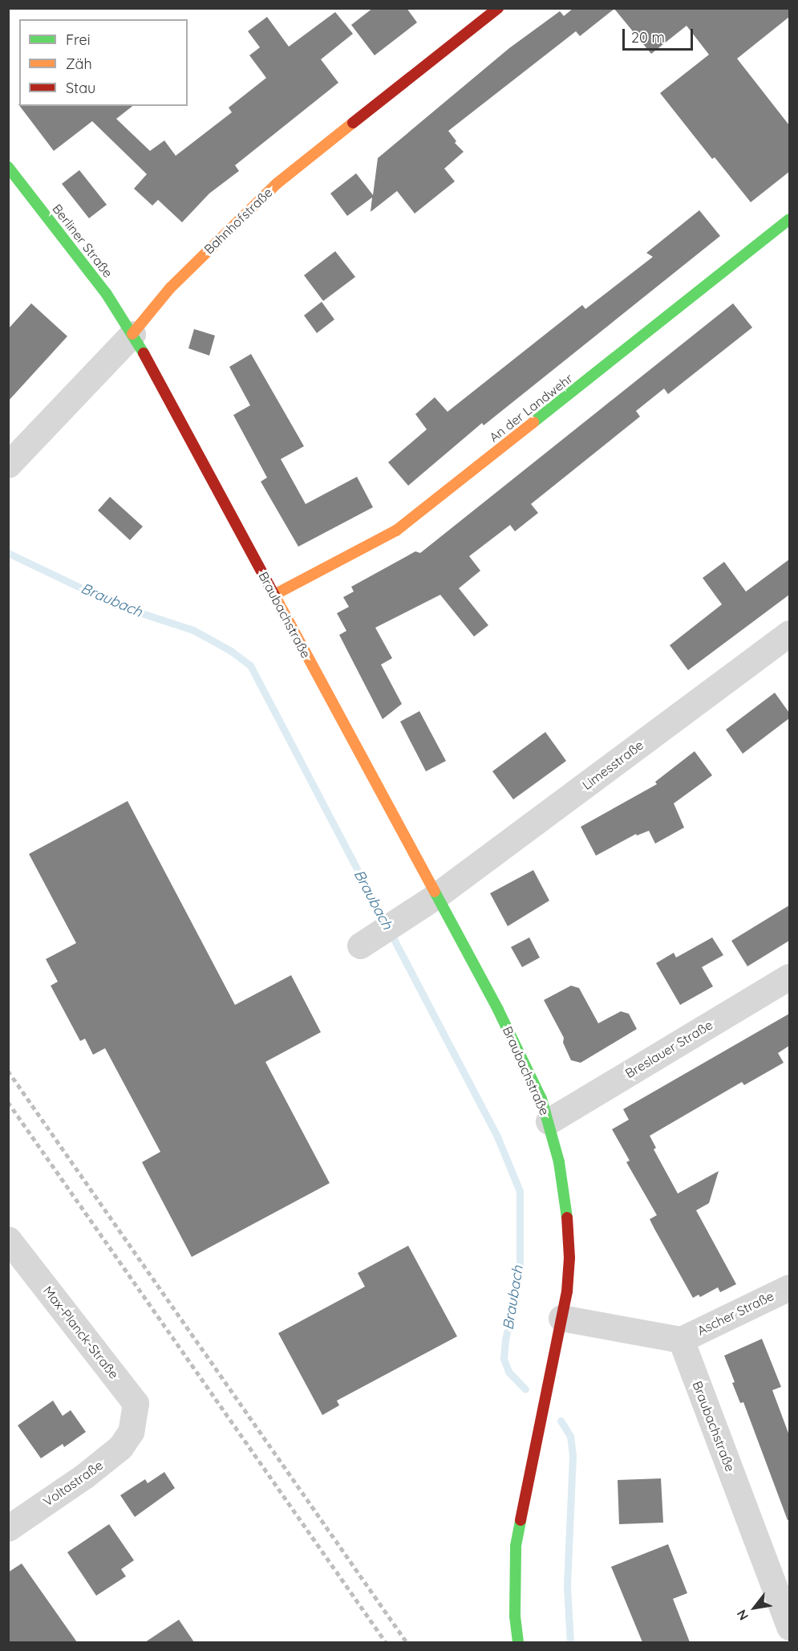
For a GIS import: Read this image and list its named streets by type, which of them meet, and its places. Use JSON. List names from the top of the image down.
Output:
{
  "streets": {
    "street": [
      "Bahnhofstraße",
      "Berliner Straße",
      "An der Landwehr",
      "Braubachstraße",
      "Limesstraße",
      "Breslauer Straße",
      "Ascher Straße",
      "Max-Planck-Straße",
      "Voltastraße"
    ]
  },
  "crossings": [
    ["Bahnhofstraße", "Berliner Straße"],
    ["Bahnhofstraße", "Braubachstraße"],
    ["Berliner Straße", "Braubachstraße"],
    ["An der Landwehr", "Braubachstraße"],
    ["Braubachstraße", "Limesstraße"],
    ["Braubachstraße", "Breslauer Straße"],
    ["Braubachstraße", "Ascher Straße"],
    ["Max-Planck-Straße", "Voltastraße"]
  ],
  "water": ["Braubach"],
  "legend": ["Frei", "Zäh", "Stau"],
  "scale_bar": "20 m",
  "north": "bottom left"
}
